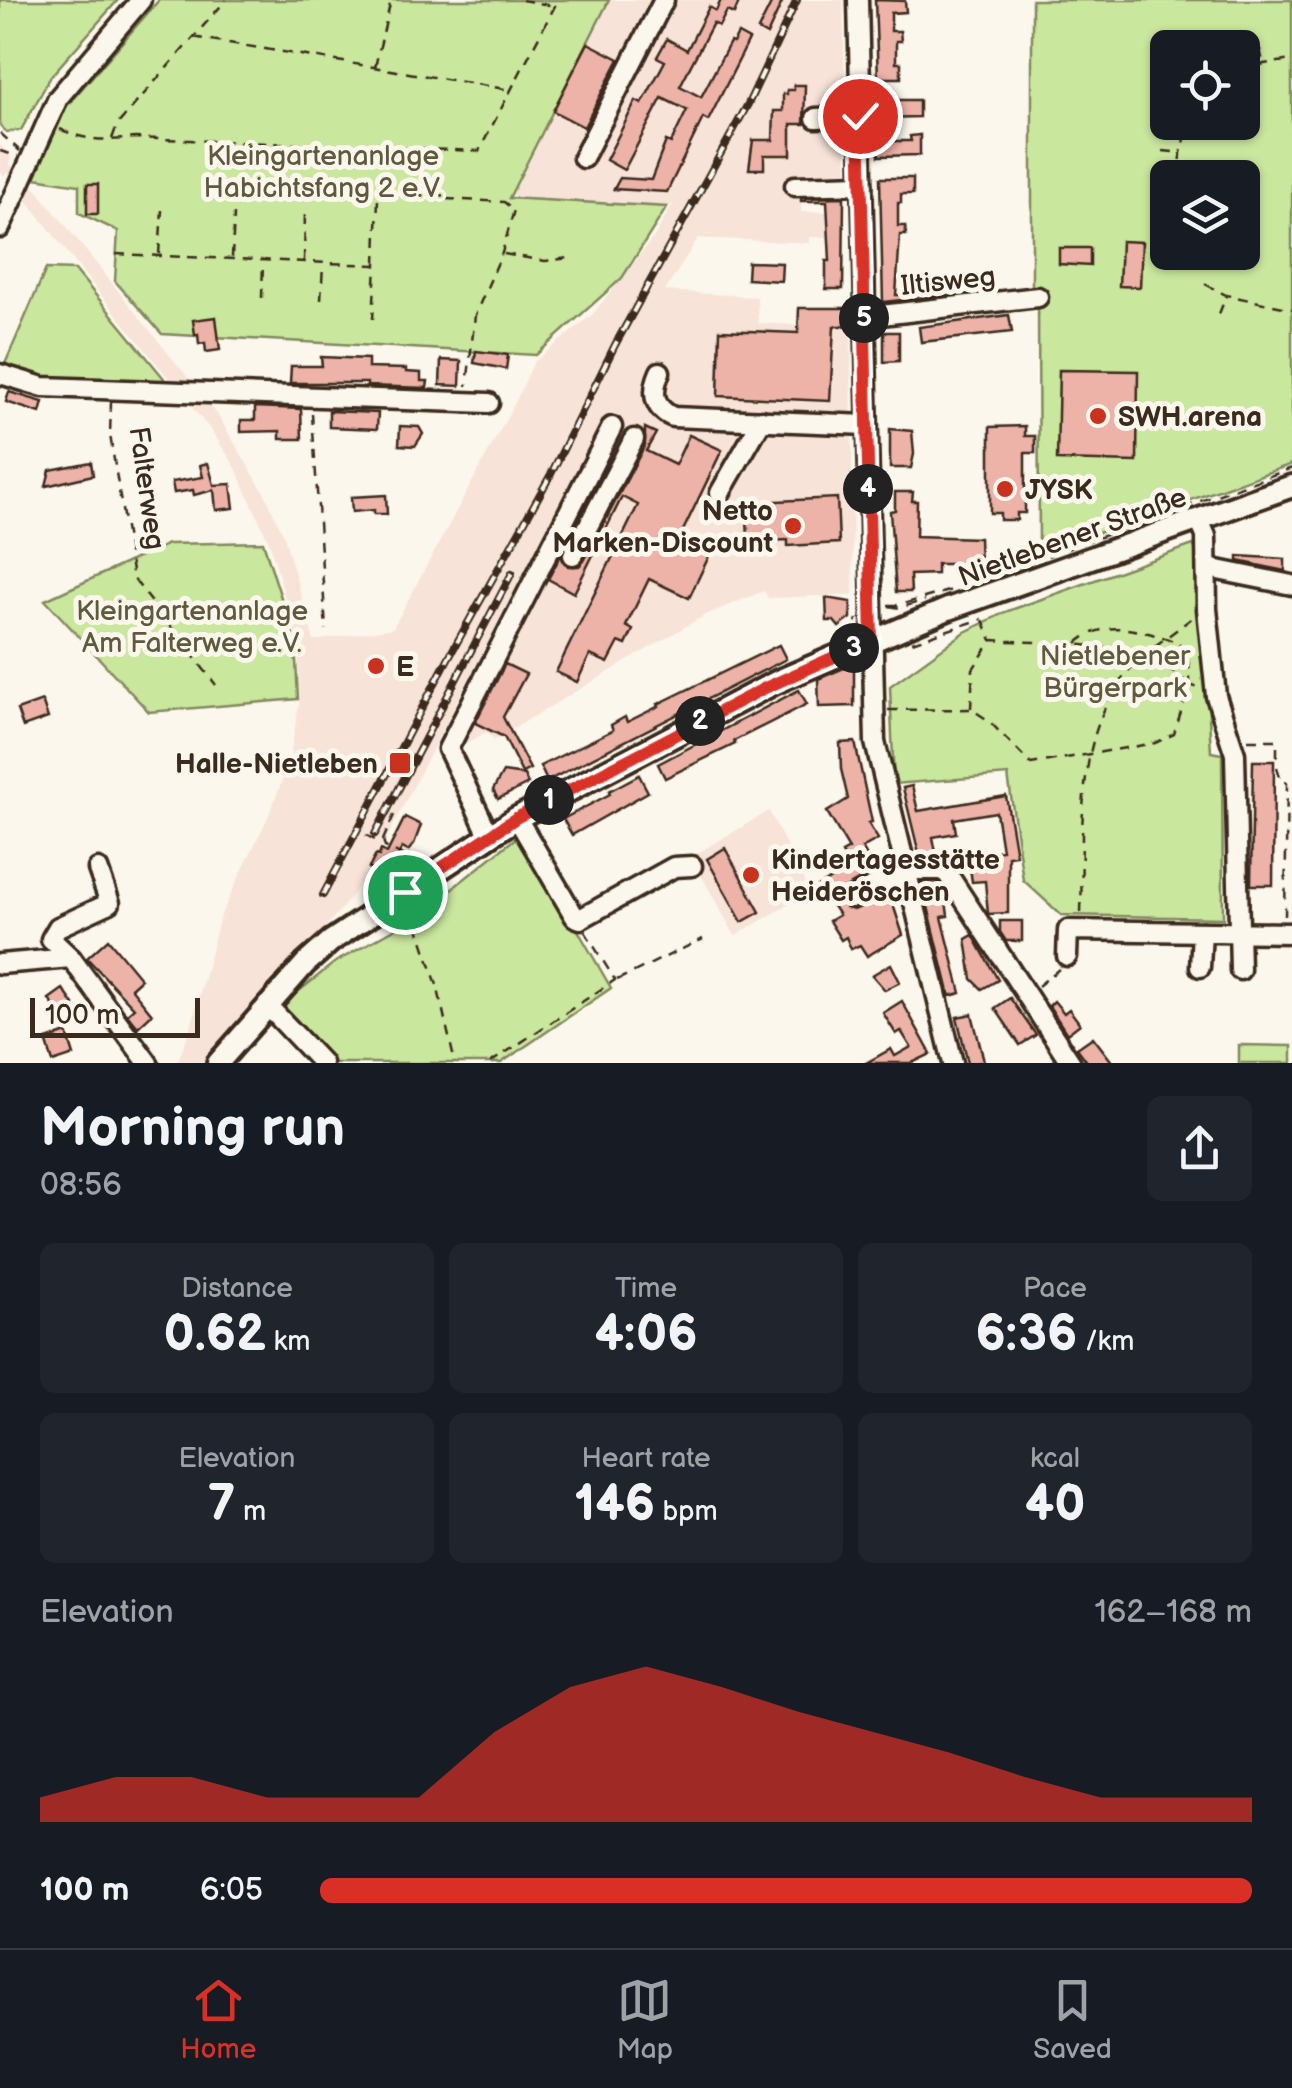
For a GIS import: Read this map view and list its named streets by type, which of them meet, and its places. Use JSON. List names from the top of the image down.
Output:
{
  "streets": {
    "main road": ["Nietlebener Straße"],
    "street": ["Iltisweg", "Falterweg"]
  },
  "parks": ["Kleingartenanlage Habichtsfang 2 e.V.", "Kleingartenanlage Am Falterweg e.V.", "Nietlebener Bürgerpark"],
  "places": {
    "other": [
      "SWH.arena",
      "JYSK",
      "Netto Marken-Discount",
      "E",
      "Kindertagesstätte Heideröschen"
    ],
    "transit": ["Halle-Nietleben"]
  },
  "scale_bar": "100 m",
  "page": {
    "pins": [
      "5",
      "4",
      "3",
      "2",
      "1"
    ],
    "scale": "100 m",
    "heading": ["Morning run", "08:56"],
    "stats": [
      ["Distance", "0.62 km"],
      ["Time", "4:06"],
      ["Pace", "6:36 /km"],
      ["Elevation", "7 m"],
      ["Heart rate", "146 bpm"],
      ["kcal", "40"]
    ],
    "chart": ["Elevation", "162–168 m"],
    "list": [
      {
        "name": "100 m",
        "note": "6:05"
      }
    ],
    "tabs": ["Home", "Map", "Saved"]
  }
}
